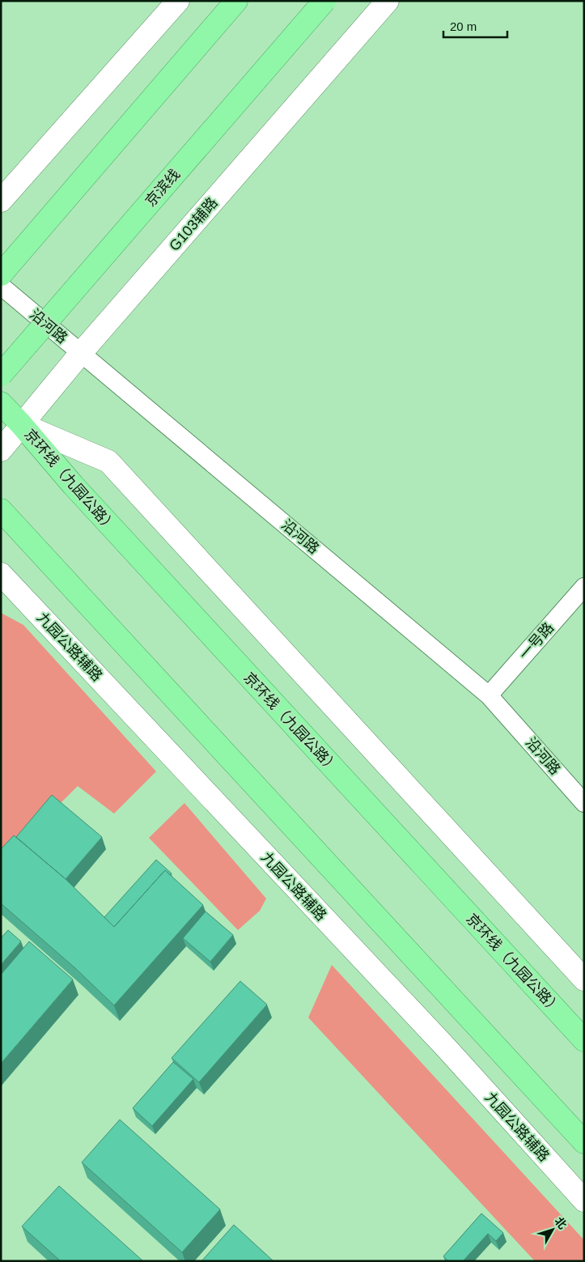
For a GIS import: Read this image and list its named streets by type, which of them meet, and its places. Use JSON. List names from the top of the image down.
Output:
{
  "streets": {
    "highway": ["京滨线", "京环线（九园公路）"],
    "street": [
      "G103辅路",
      "沿河路",
      "一号路",
      "九园公路辅路"
    ]
  },
  "crossings": [
    ["G103辅路", "沿河路"],
    ["G103辅路", "京环线（九园公路）"],
    ["沿河路", "一号路"]
  ],
  "scale_bar": "20 m",
  "north": "top right"
}
